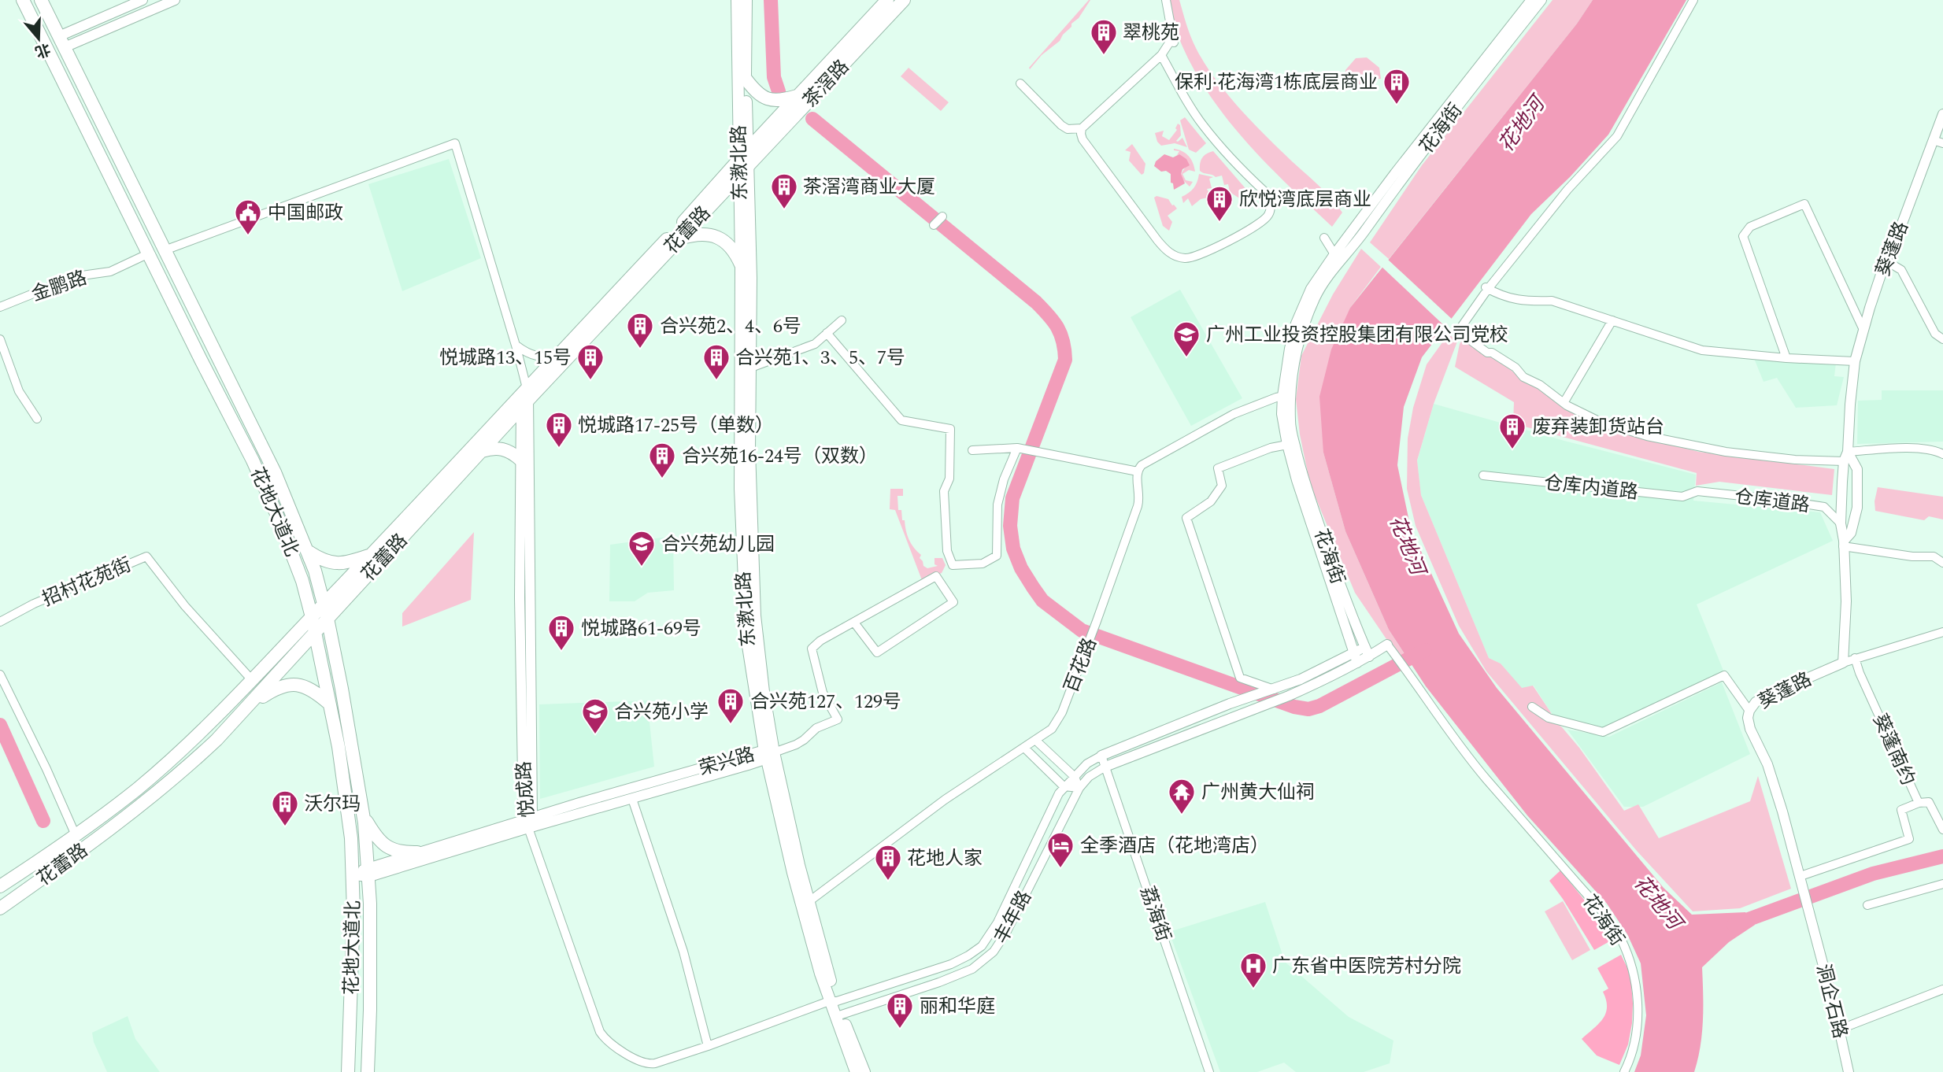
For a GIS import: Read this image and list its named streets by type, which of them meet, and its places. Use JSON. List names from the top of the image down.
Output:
{
  "streets": {
    "main road": [
      "茶滘路",
      "东漖北路",
      "花蕾路",
      "花地大道北"
    ],
    "street": [
      "花海街",
      "葵蓬路",
      "金鹏路",
      "仓库内道路",
      "仓库道路",
      "招村花苑街",
      "百花路",
      "葵蓬南约",
      "荣兴路",
      "悦成路",
      "荔海街",
      "丰年路",
      "洞企石路"
    ]
  },
  "crossings": [
    ["茶滘路", "东漖北路"],
    ["茶滘路", "花蕾路"],
    ["东漖北路", "花蕾路"],
    ["东漖北路", "百花路"],
    ["东漖北路", "荣兴路"],
    ["东漖北路", "丰年路"],
    ["花蕾路", "花地大道北"],
    ["花蕾路", "招村花苑街"],
    ["花蕾路", "悦成路"],
    ["葵蓬路", "仓库道路"],
    ["葵蓬路", "洞企石路"],
    ["金鹏路", "花地大道北"],
    ["仓库内道路", "仓库道路"],
    ["花地大道北", "荣兴路"],
    ["荣兴路", "悦成路"],
    ["荣兴路", "丰年路"],
    ["悦成路", "丰年路"],
    ["荔海街", "丰年路"]
  ],
  "water": ["花地河"],
  "places": {
    "building": [
      "翠桃苑",
      "保利·花海湾1栋底层商业",
      "茶滘湾商业大厦",
      "欣悦湾底层商业",
      "合兴苑2、4、6号",
      "悦城路13、15号",
      "合兴苑1、3、5、7号",
      "悦城路17-25号（单数）",
      "废弃装卸货站台",
      "合兴苑16-24号（双数）",
      "悦城路61-69号",
      "合兴苑127、129号",
      "沃尔玛",
      "花地人家",
      "丽和华庭"
    ],
    "public building": ["中国邮政"],
    "school or university": ["广州工业投资控股集团有限公司党校", "合兴苑幼儿园", "合兴苑小学"],
    "temple": ["广州黄大仙祠"],
    "hotel": ["全季酒店（花地湾店）"],
    "hospital": ["广东省中医院芳村分院"]
  },
  "north": "bottom"
}
